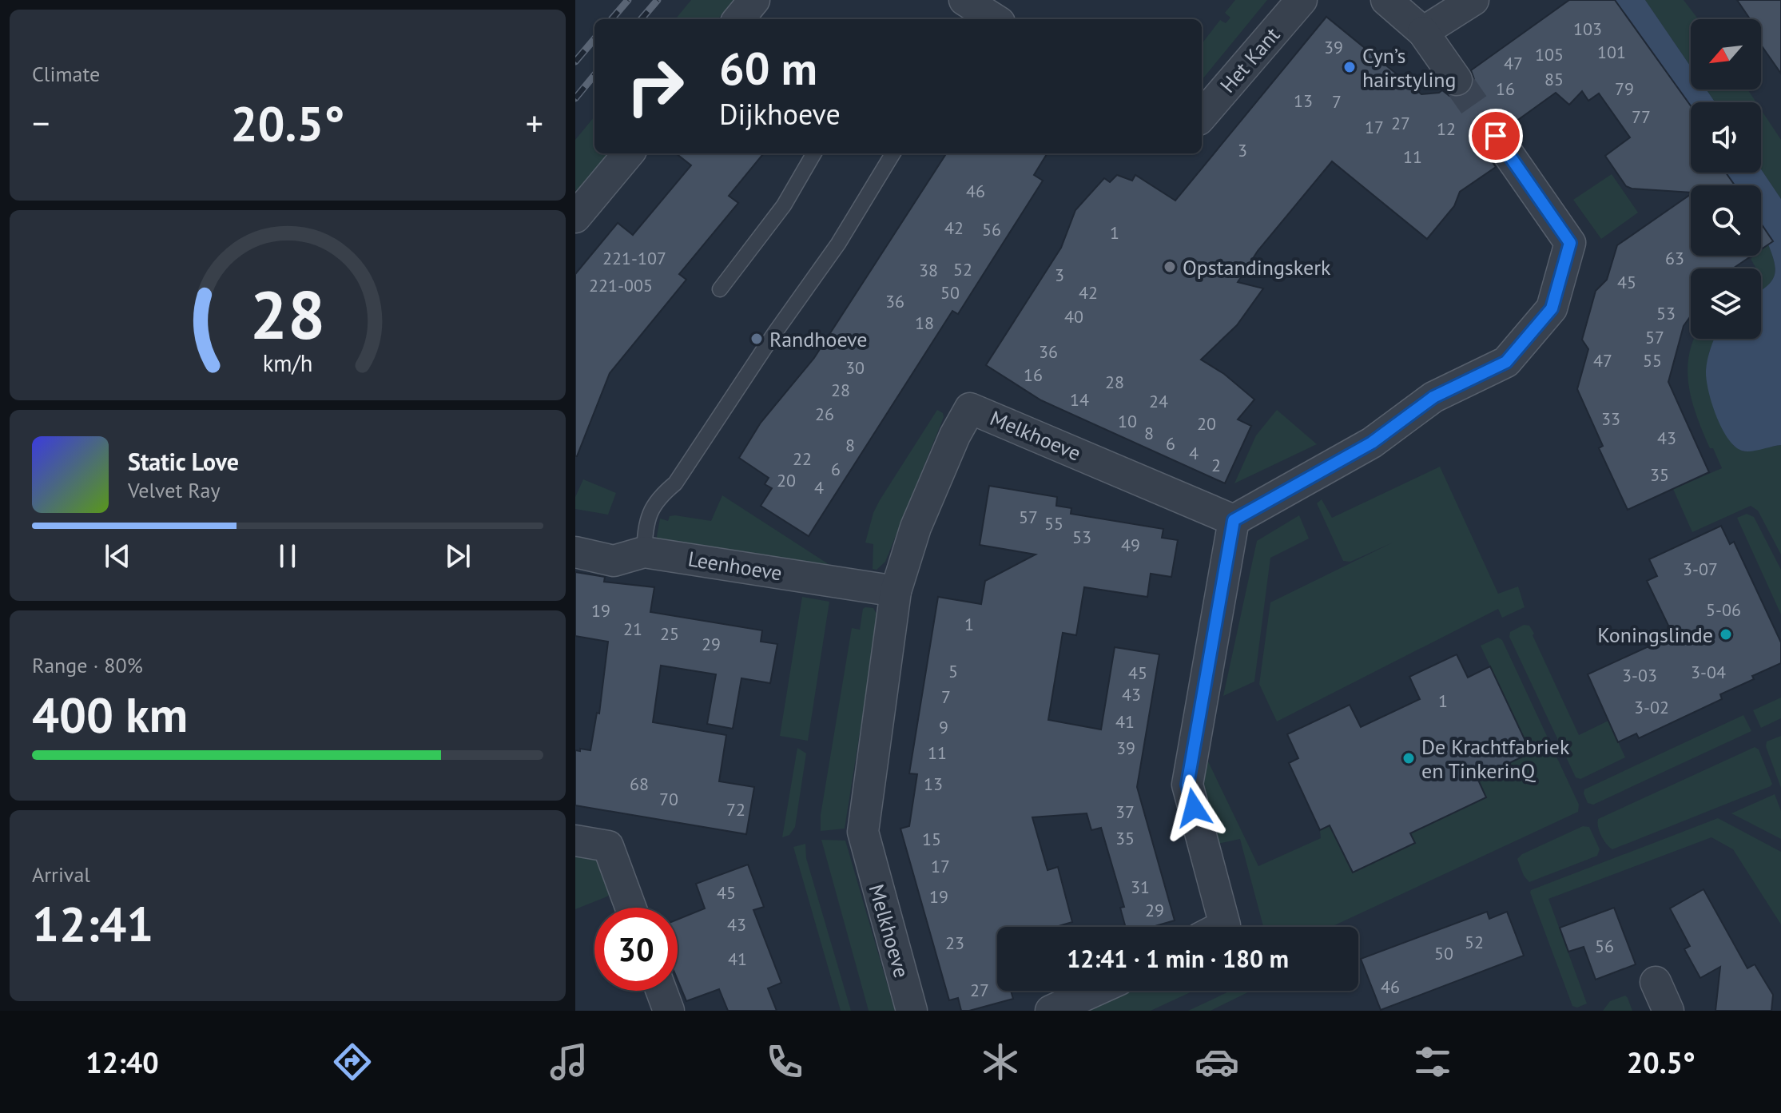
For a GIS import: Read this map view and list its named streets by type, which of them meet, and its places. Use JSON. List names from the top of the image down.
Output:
{
  "streets": {
    "street": ["Het Kant", "Melkhoeve", "Leenhoeve"]
  },
  "crossings": [
    ["Melkhoeve", "Leenhoeve"]
  ],
  "places": [
    "Cyn’s hairstyling",
    "Opstandingskerk",
    "Randhoeve",
    "Koningslinde",
    "De Krachtfabriek en TinkerinQ"
  ],
  "house_numbers": [
    "103",
    "39",
    "101",
    "105",
    "47",
    "85",
    "16",
    "79",
    "13",
    "7",
    "77",
    "27",
    "17",
    "12",
    "3",
    "11",
    "46",
    "42",
    "56",
    "1",
    "221-107",
    "63",
    "52",
    "38",
    "3",
    "45",
    "221-005",
    "50",
    "42",
    "36",
    "53",
    "40",
    "18",
    "57",
    "36",
    "47",
    "55",
    "30",
    "16",
    "28",
    "28",
    "14",
    "24",
    "26",
    "33",
    "10",
    "20",
    "8",
    "43",
    "6",
    "8",
    "4",
    "22",
    "2",
    "6",
    "35",
    "20",
    "4",
    "57",
    "55",
    "53",
    "49",
    "3-07",
    "5-06",
    "19",
    "1",
    "21",
    "25",
    "29",
    "5",
    "3-04",
    "45",
    "3-03",
    "43",
    "7",
    "1",
    "3-02",
    "41",
    "9",
    "39",
    "11",
    "68",
    "13",
    "70",
    "72",
    "37",
    "35",
    "15",
    "17",
    "31",
    "45",
    "19",
    "29",
    "43",
    "52",
    "23",
    "56",
    "50",
    "41",
    "46",
    "27"
  ],
  "north": "bottom left",
  "page": {
    "tile": [
      "Climate",
      ["Range · 80%", "400 km"],
      ["Arrival", "12:41"]
    ],
    "turn": ["60 m", "Dijkhoeve"],
    "heat": ["−", "20.5°", "+"],
    "song": ["Static Love", "Velvet Ray"],
    "limit": "30",
    "trip": "12:41 · 1 min · 180 m",
    "tabs": ["12:40", "20.5°"],
    "gauge": ["28", "km/h"]
  }
}
